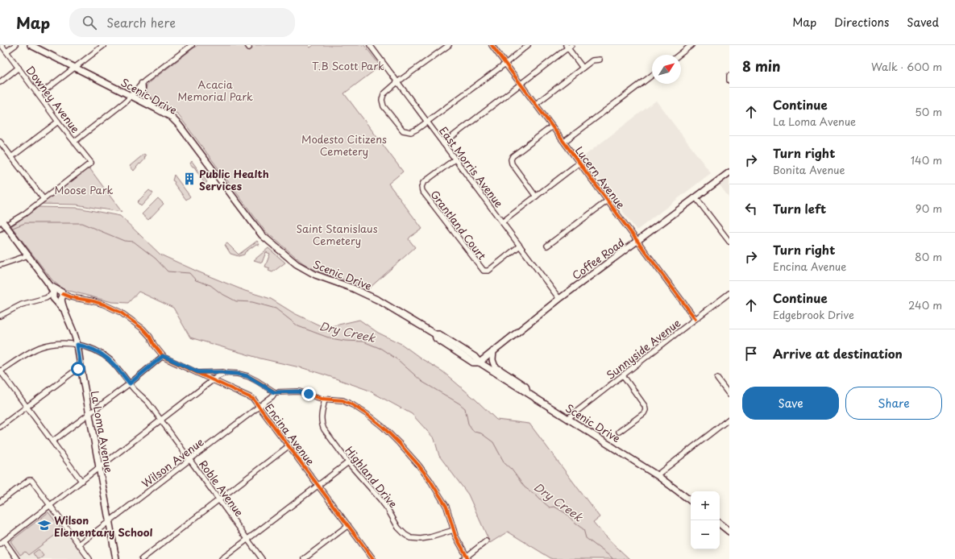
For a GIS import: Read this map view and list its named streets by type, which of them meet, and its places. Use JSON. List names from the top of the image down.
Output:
{
  "streets": {
    "main road": ["Scenic Drive", "Coffee Road", "La Loma Avenue"],
    "street": [
      "Downey Avenue",
      "East Morris Avenue",
      "Lucern Avenue",
      "Grantland Court",
      "Sunnyside Avenue",
      "Encina Avenue",
      "Wilson Avenue",
      "Highland Drive",
      "Roble Avenue"
    ]
  },
  "crossings": [
    ["Scenic Drive", "Coffee Road"],
    ["Scenic Drive", "Sunnyside Avenue"],
    ["East Morris Avenue", "Grantland Court"],
    ["East Morris Avenue", "Coffee Road"],
    ["Lucern Avenue", "Coffee Road"],
    ["Lucern Avenue", "Sunnyside Avenue"],
    ["La Loma Avenue", "Wilson Avenue"],
    ["La Loma Avenue", "Roble Avenue"],
    ["Encina Avenue", "Wilson Avenue"],
    ["Wilson Avenue", "Roble Avenue"]
  ],
  "water": ["Dry Creek"],
  "parks": [
    "T.B Scott Park",
    "Acacia Memorial Park",
    "Modesto Citizens Cemetery",
    "Moose Park",
    "Saint Stanislaus Cemetery"
  ],
  "places": {
    "building": ["Public Health Services"],
    "school or university": ["Wilson Elementary School"]
  },
  "north": "top right",
  "page": {
    "header": "Map",
    "search": "Search here",
    "nav": ["Map", "Directions", "Saved"],
    "heading": ["8 min", "Walk · 600 m"],
    "list": [
      ["Continue", "La Loma Avenue", "50 m"],
      ["Turn right", "Bonita Avenue", "140 m"],
      ["Turn left", "90 m"],
      ["Turn right", "Encina Avenue", "80 m"],
      ["Continue", "Edgebrook Drive", "240 m"],
      "Arrive at destination"
    ],
    "buttons": ["Save", "Share"],
    "map_buttons": ["+", "−"]
  }
}
